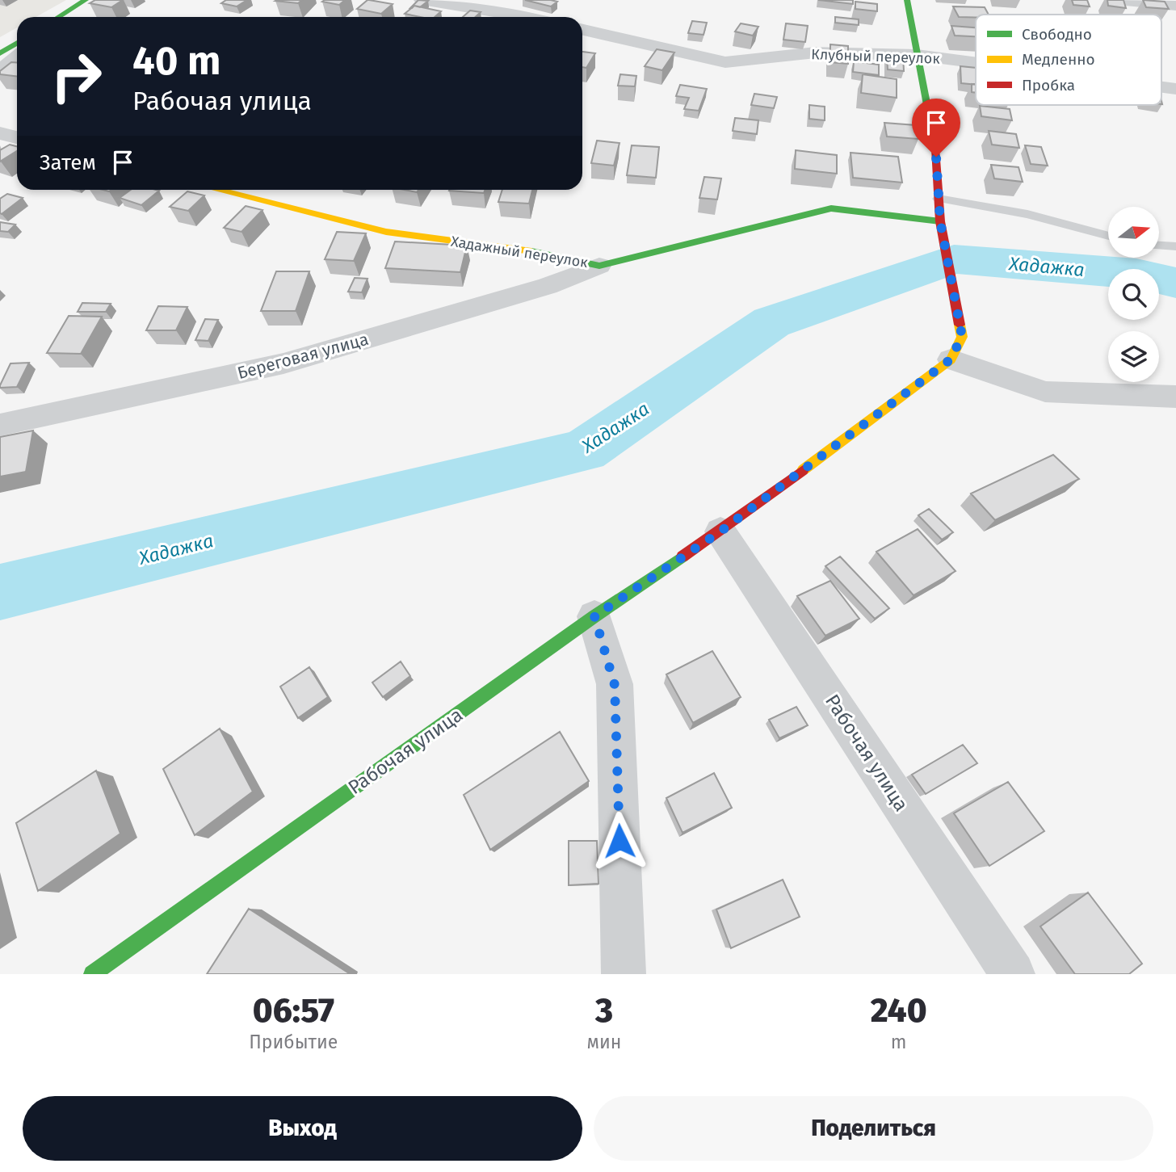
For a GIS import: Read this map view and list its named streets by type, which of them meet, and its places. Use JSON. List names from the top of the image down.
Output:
{
  "streets": {
    "street": [
      "Клубный переулок",
      "Хадажный переулок",
      "Береговая улица",
      "Рабочая улица"
    ]
  },
  "crossings": [
    ["Хадажный переулок", "Береговая улица"]
  ],
  "water": ["Хадажка"],
  "legend": ["Свободно", "Медленно", "Пробка"],
  "north": "right",
  "page": {
    "turn": ["40 m", "Рабочая улица"],
    "then": "Затем",
    "eta": [
      "06:57",
      "Прибытие",
      "3",
      "мин",
      "240",
      "m"
    ],
    "buttons": ["Выход", "Поделиться"]
  }
}
